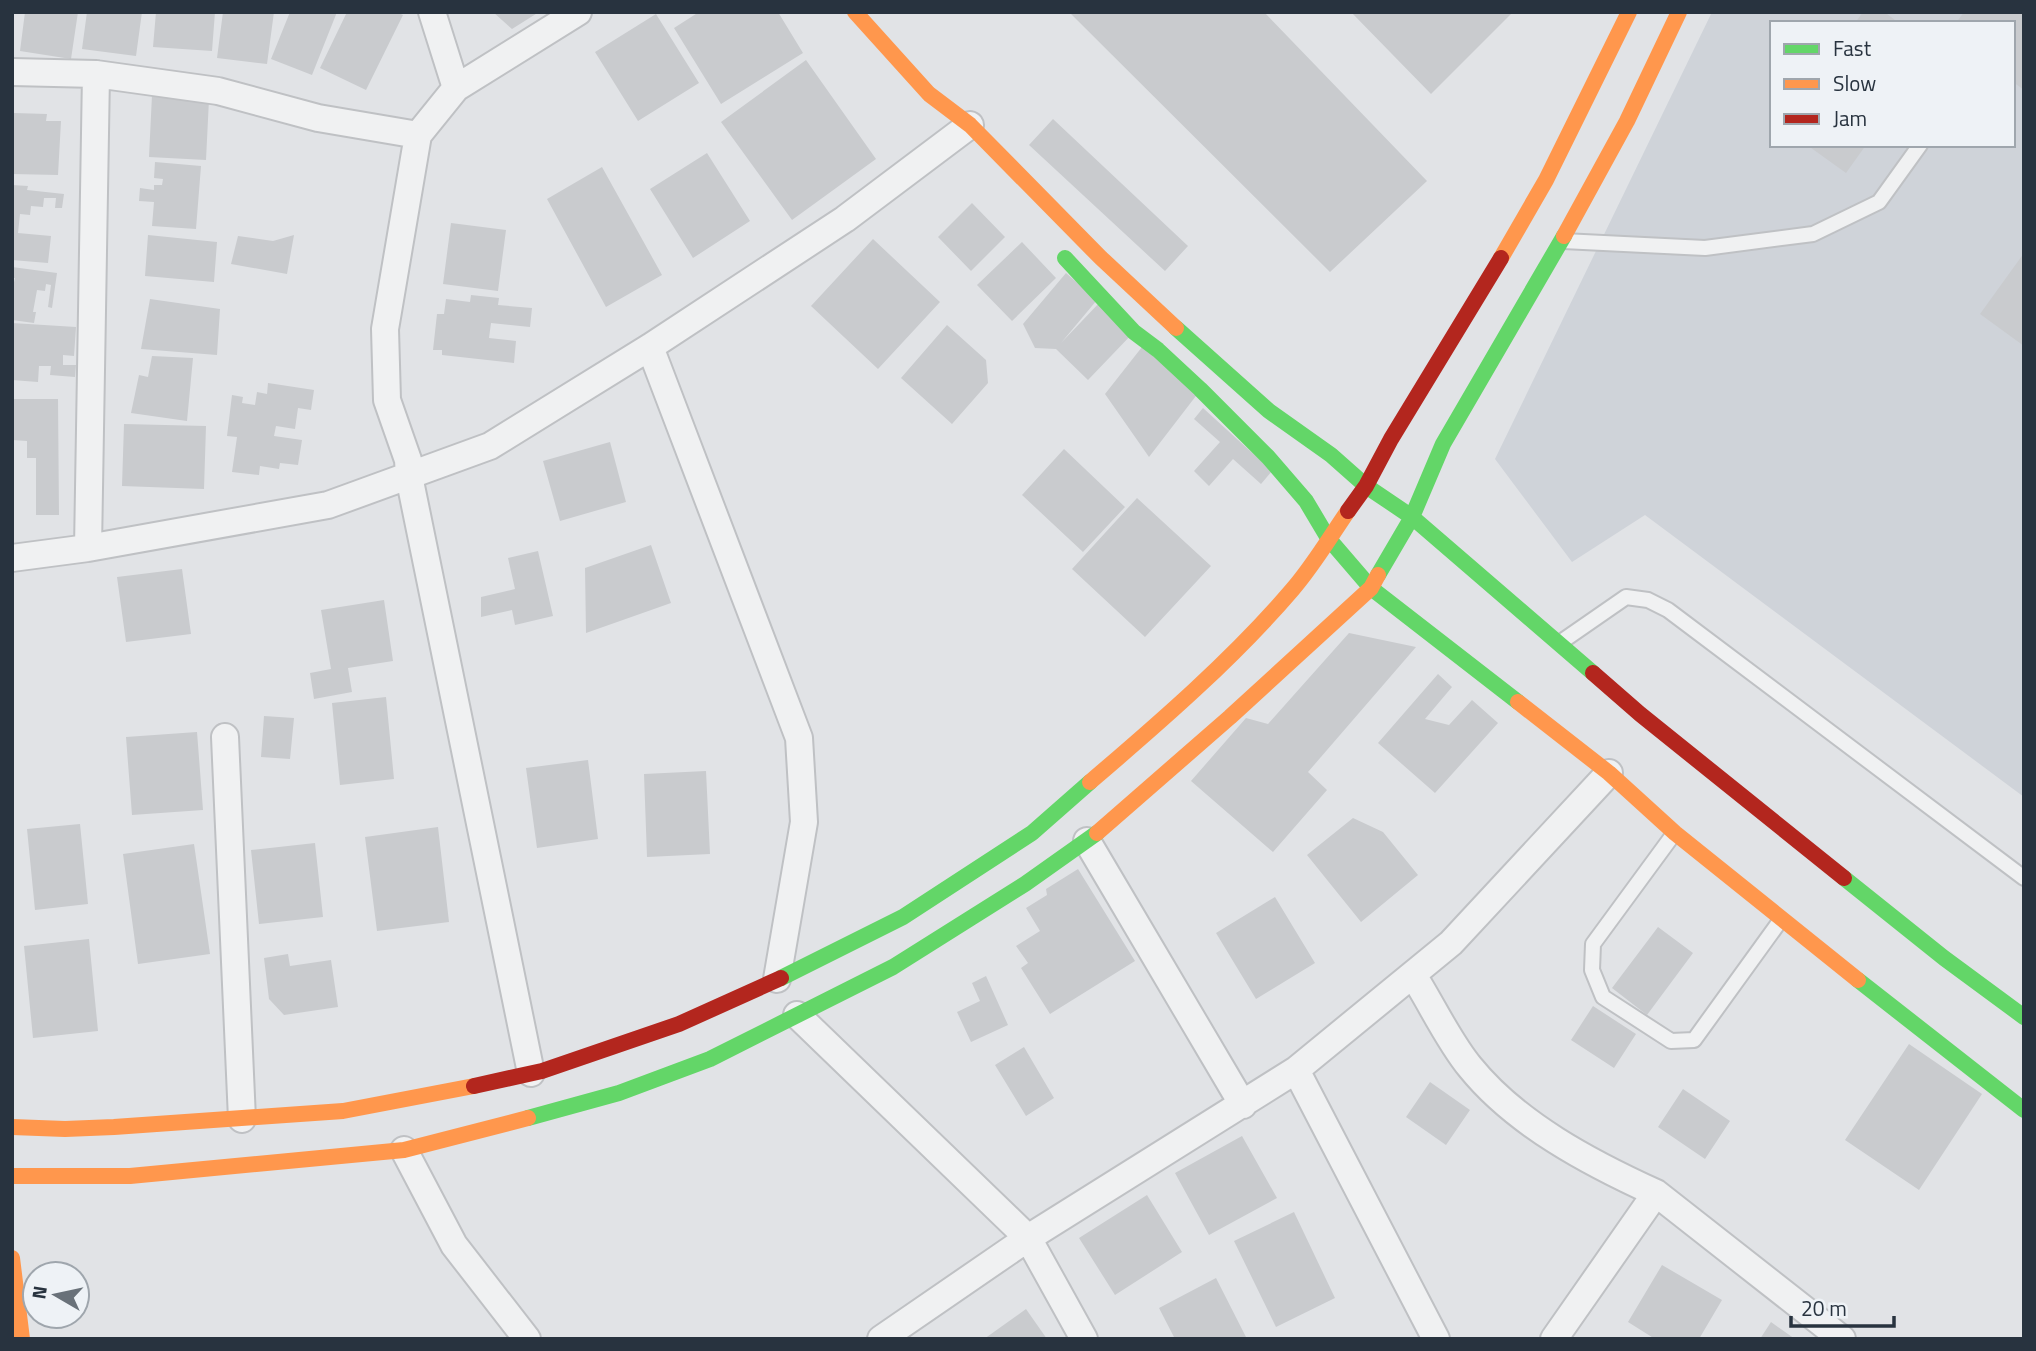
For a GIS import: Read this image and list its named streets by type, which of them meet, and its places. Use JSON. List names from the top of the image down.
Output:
{
  "legend": ["Fast", "Slow", "Jam"],
  "scale_bar": "20 m",
  "north": "left"
}
